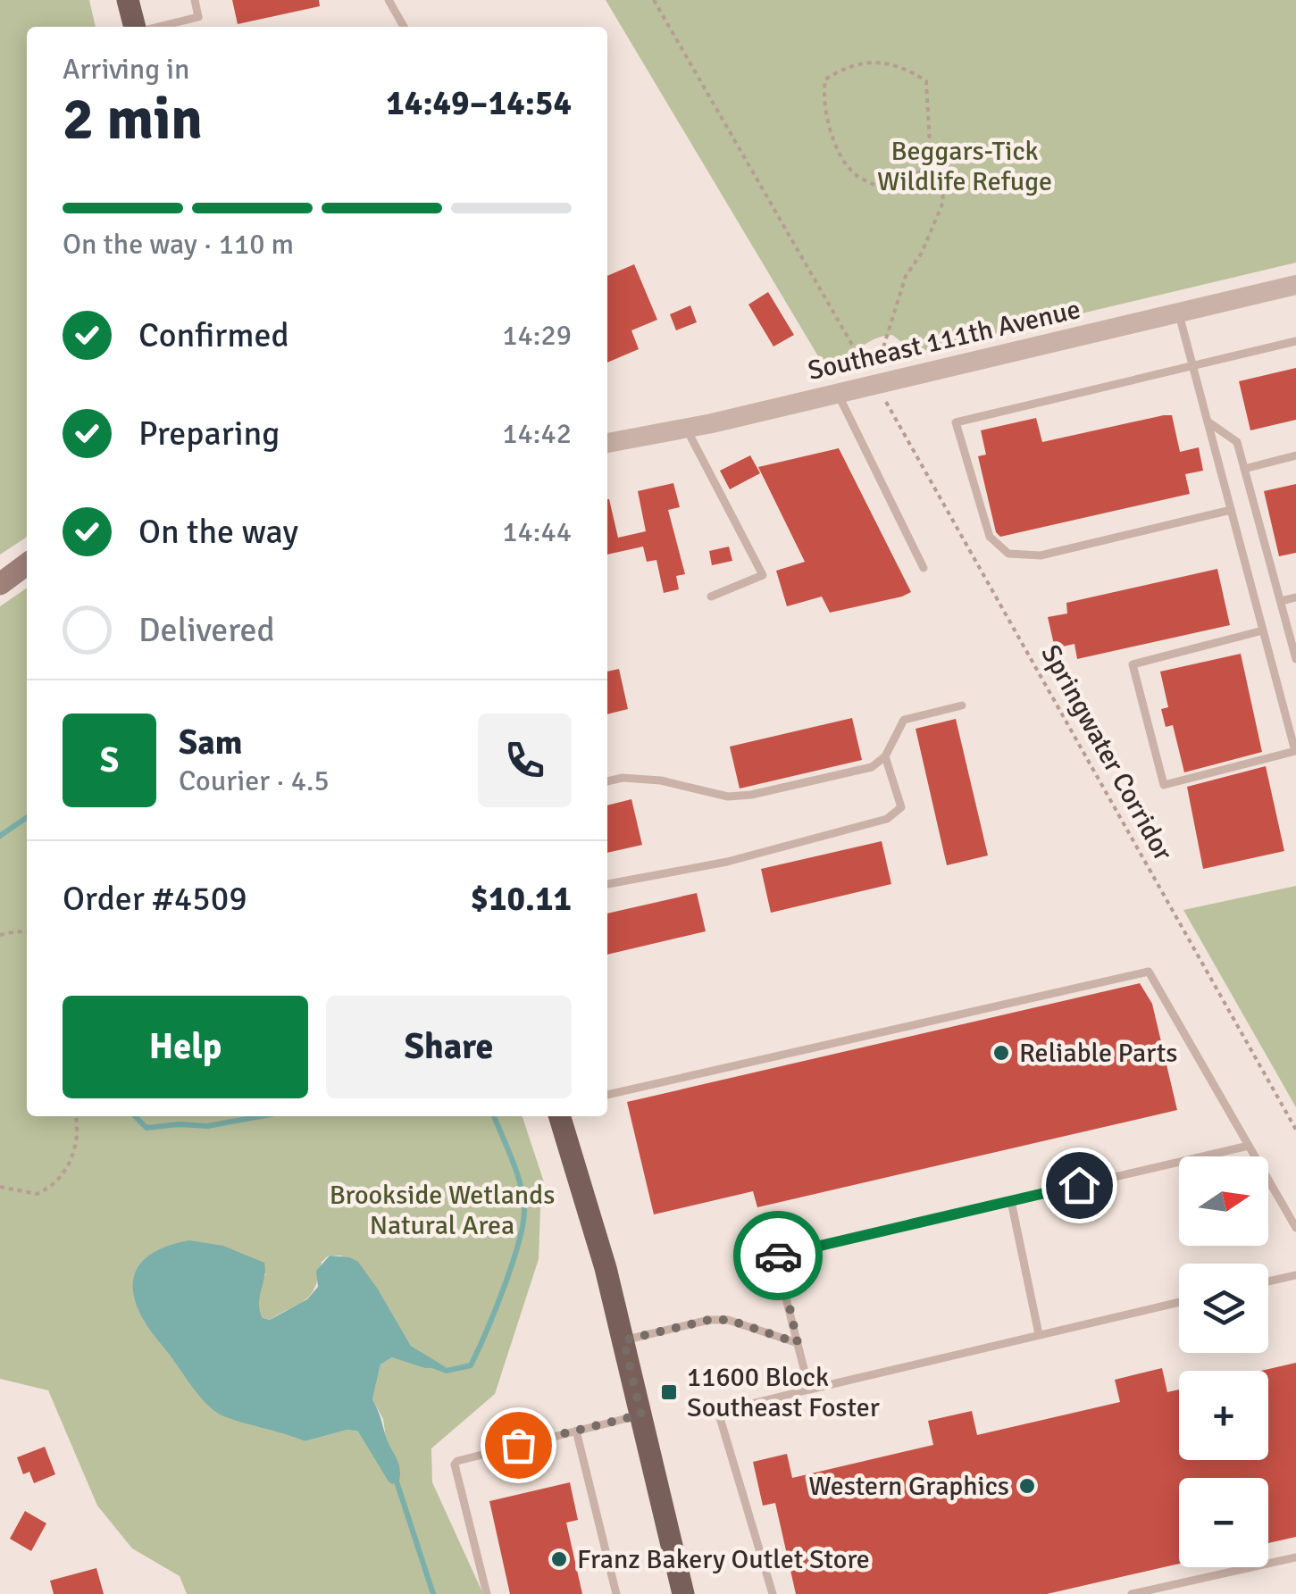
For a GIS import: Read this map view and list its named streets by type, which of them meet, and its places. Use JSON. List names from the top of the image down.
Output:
{
  "streets": {
    "street": ["Southeast 111th Avenue"],
    "path": ["Springwater Corridor"]
  },
  "parks": ["Beggars-Tick Wildlife Refuge", "Brookside Wetlands Natural Area"],
  "places": {
    "other": ["Reliable Parts", "Western Graphics", "Franz Bakery Outlet Store"],
    "transit": ["11600 Block Southeast Foster"]
  },
  "north": "right",
  "page": {
    "heading": ["2 min", "Arriving in", "14:49–14:54"],
    "panel": [
      "Sam",
      "Courier · 4.5",
      "Order #4509",
      "$10.11"
    ],
    "bar": "On the way · 110 m",
    "list": [
      ["Confirmed", "14:29"],
      ["Preparing", "14:42"],
      ["On the way", "14:44"],
      "Delivered"
    ],
    "round": "S",
    "buttons": ["Help", "Share"],
    "map_buttons": ["+", "−"]
  }
}
